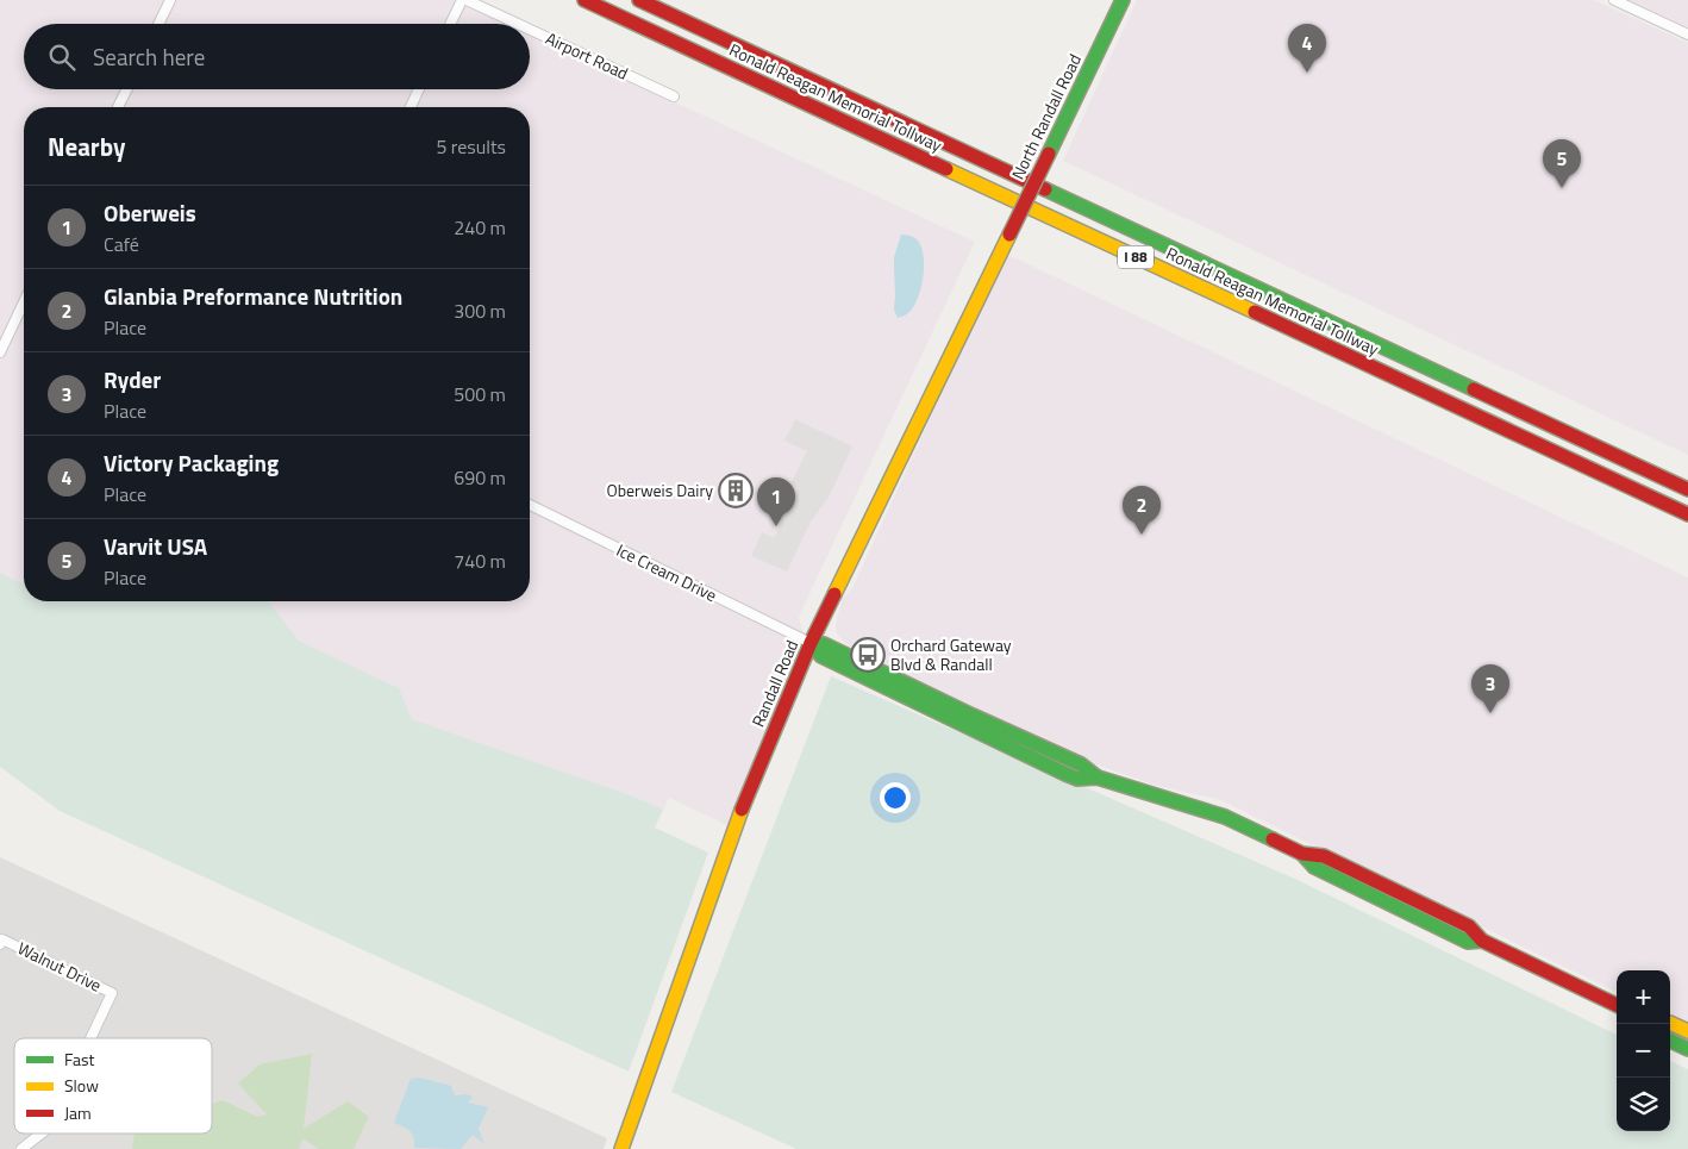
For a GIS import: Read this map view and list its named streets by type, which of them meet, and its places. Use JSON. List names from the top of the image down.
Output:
{
  "streets": {
    "main road": [
      "Ronald Reagan Memorial Tollway",
      "North Randall Road",
      "I 88",
      "Randall Road"
    ],
    "street": ["Airport Road", "Ice Cream Drive", "Walnut Drive"]
  },
  "crossings": [
    ["North Randall Road", "Randall Road"],
    ["Ice Cream Drive", "Randall Road"]
  ],
  "places": {
    "building": ["Oberweis Dairy"],
    "bus stop": ["Orchard Gateway Blvd & Randall"]
  },
  "legend": ["Fast", "Slow", "Jam"],
  "page": {
    "pins": [
      "4",
      "5",
      "1",
      "2",
      "3"
    ],
    "search": "Search here",
    "heading": ["Nearby", "5 results"],
    "list": [
      {
        "mark": "1",
        "name": "Oberweis",
        "note": "Café",
        "value": "240 m"
      },
      {
        "mark": "2",
        "name": "Glanbia Preformance Nutrition",
        "note": "Place",
        "value": "300 m"
      },
      {
        "mark": "3",
        "name": "Ryder",
        "note": "Place",
        "value": "500 m"
      },
      {
        "mark": "4",
        "name": "Victory Packaging",
        "note": "Place",
        "value": "690 m"
      },
      {
        "mark": "5",
        "name": "Varvit USA",
        "note": "Place",
        "value": "740 m"
      }
    ],
    "map_buttons": ["+", "−"]
  }
}
